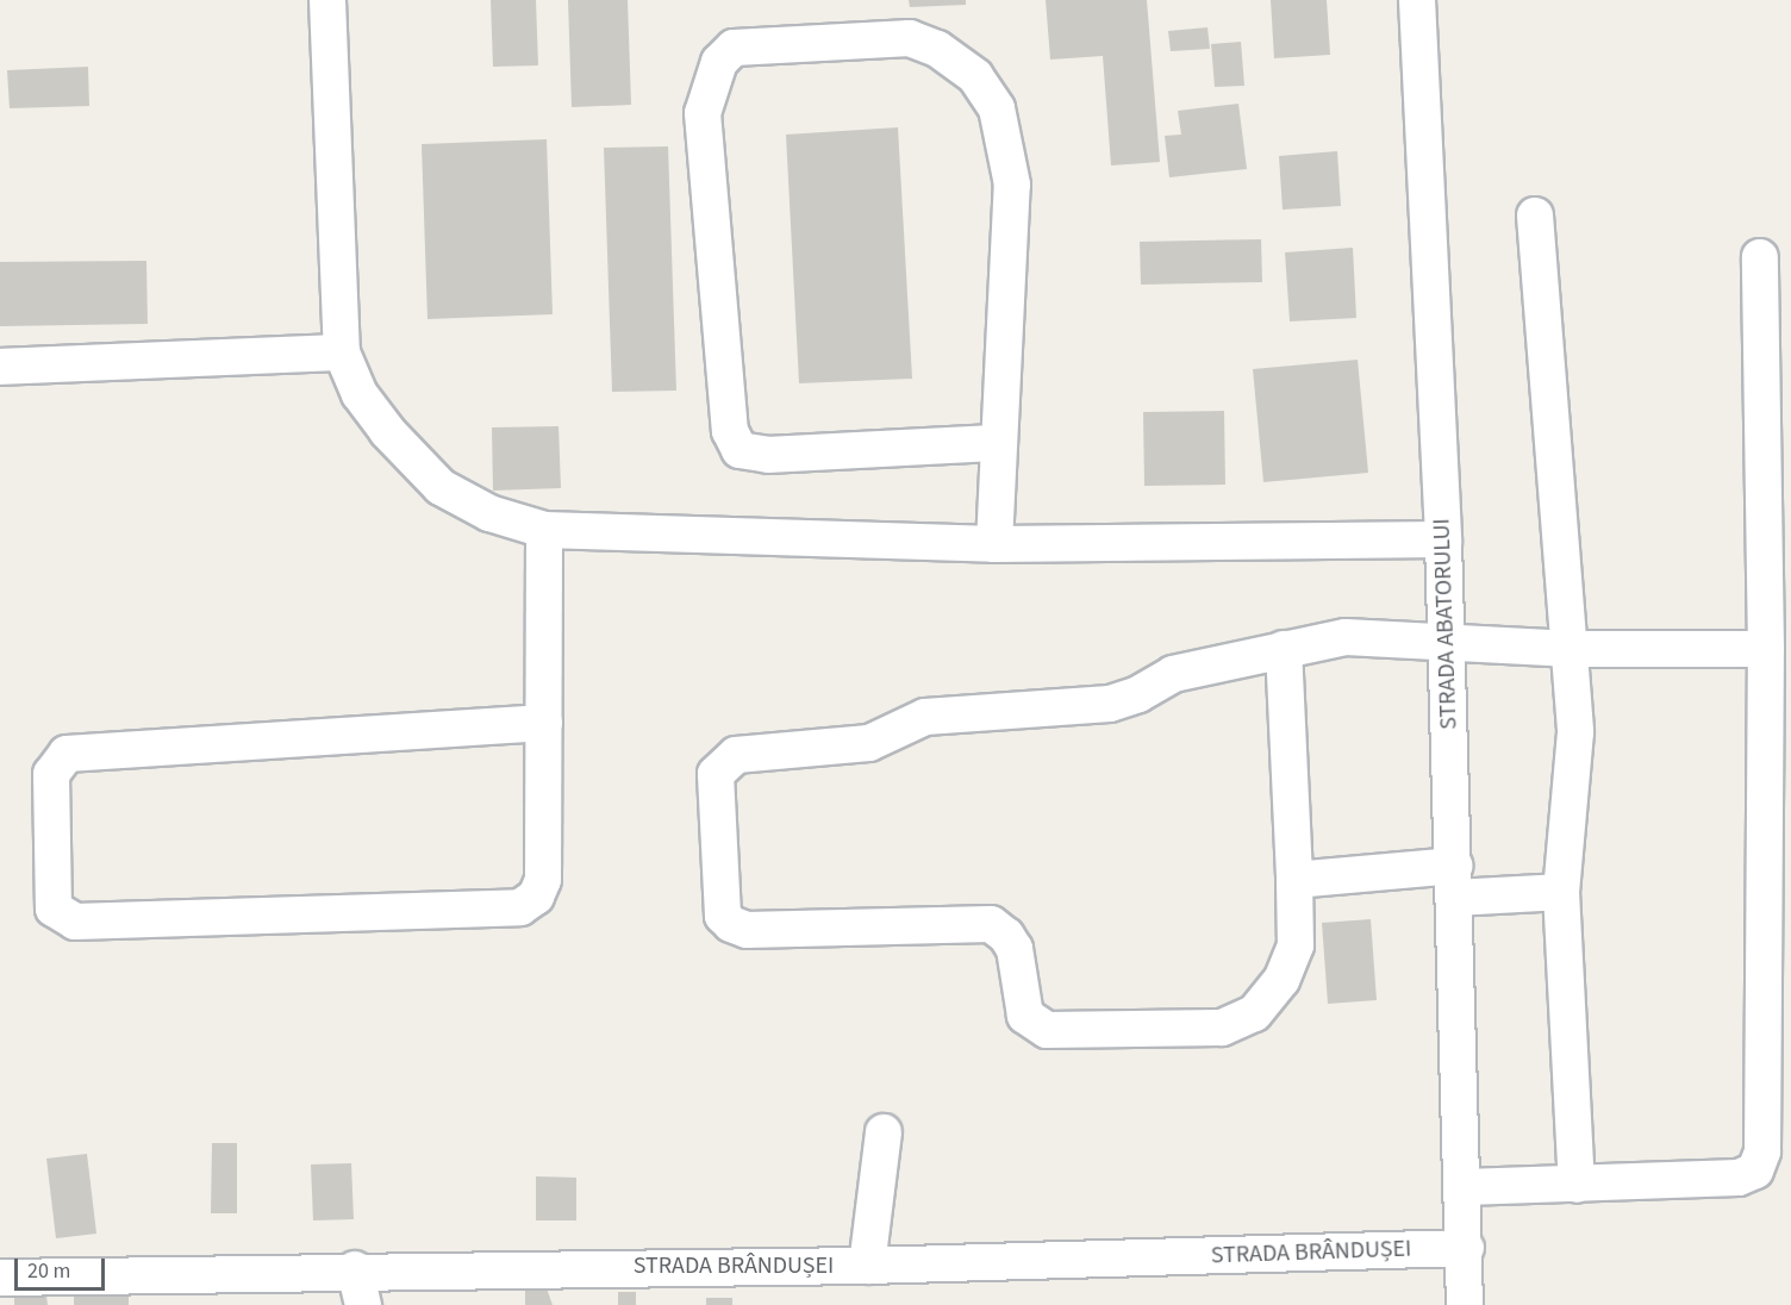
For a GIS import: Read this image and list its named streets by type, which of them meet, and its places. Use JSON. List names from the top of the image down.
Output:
{
  "streets": {
    "street": ["STRADA ABATORULUI", "STRADA BRÂNDUȘEI"]
  },
  "crossings": [
    ["STRADA ABATORULUI", "STRADA BRÂNDUȘEI"]
  ],
  "scale_bar": "20 m"
}
